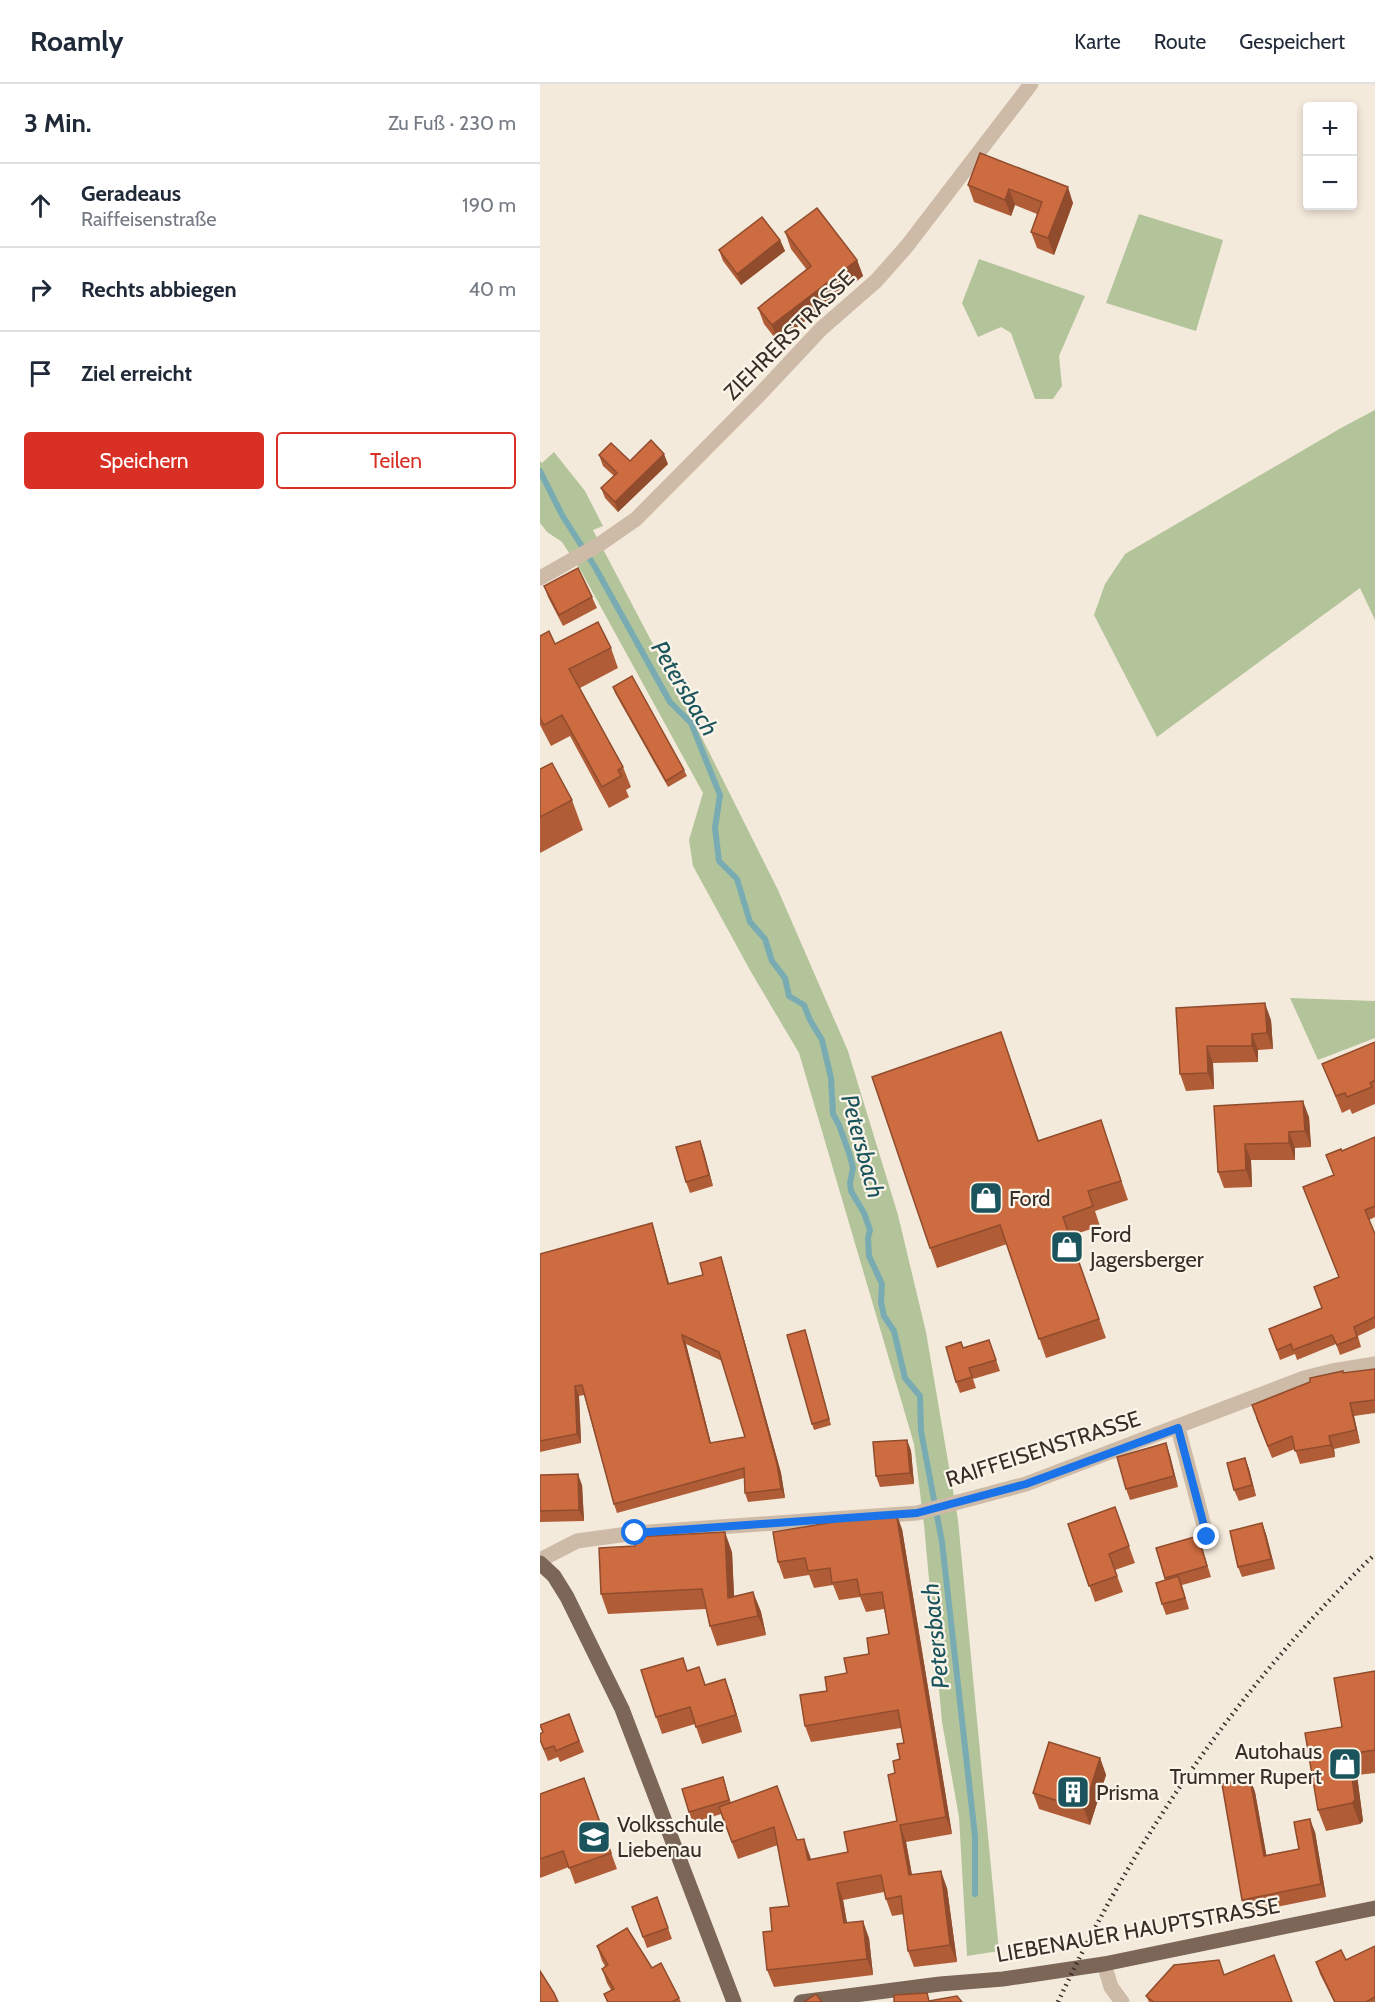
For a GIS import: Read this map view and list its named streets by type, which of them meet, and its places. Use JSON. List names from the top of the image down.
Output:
{
  "streets": {
    "main road": ["LIEBENAUER HAUPTSTRASSE"],
    "street": ["ZIEHRERSTRASSE", "RAIFFEISENSTRASSE"]
  },
  "water": ["Petersbach"],
  "places": {
    "shop": ["Ford", "Ford Jagersberger", "Autohaus Trummer Rupert"],
    "building": ["Prisma"],
    "school or university": ["Volksschule Liebenau"]
  },
  "page": {
    "header": "Roamly",
    "nav": ["Karte", "Route", "Gespeichert"],
    "heading": ["3 Min.", "Zu Fuß · 230 m"],
    "map_buttons": ["+", "−"],
    "list": [
      ["Geradeaus", "Raiffeisenstraße", "190 m"],
      ["Rechts abbiegen", "40 m"],
      "Ziel erreicht"
    ],
    "buttons": ["Speichern", "Teilen"]
  }
}
